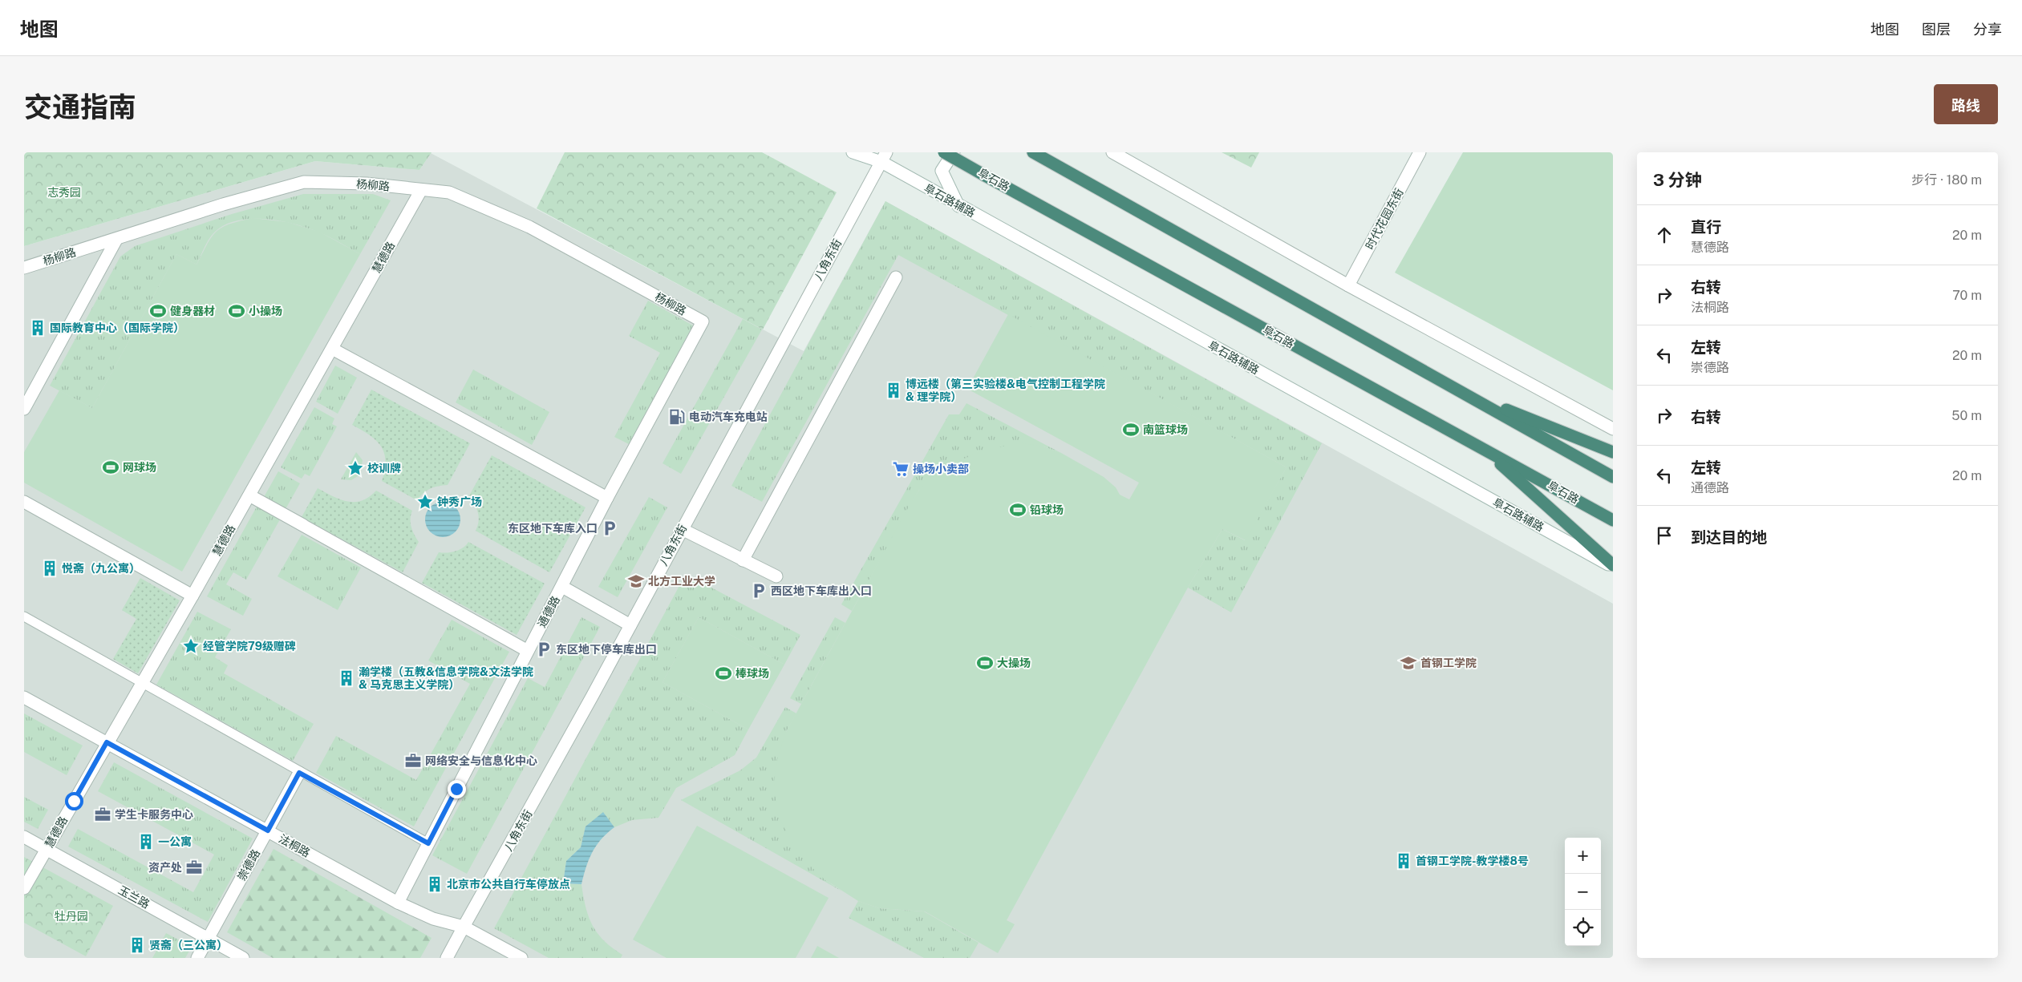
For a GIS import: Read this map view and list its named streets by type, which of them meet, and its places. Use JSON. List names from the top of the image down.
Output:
{
  "streets": {
    "highway": ["阜石路"],
    "street": [
      "杨柳路",
      "阜石路辅路",
      "时代花园东街",
      "慧德路",
      "八角东街",
      "通德路",
      "法桐路",
      "崇德路",
      "玉兰路"
    ]
  },
  "crossings": [
    ["杨柳路", "慧德路"],
    ["杨柳路", "通德路"],
    ["阜石路辅路", "八角东街"],
    ["慧德路", "法桐路"],
    ["慧德路", "玉兰路"],
    ["八角东街", "法桐路"],
    ["通德路", "法桐路"],
    ["法桐路", "崇德路"],
    ["崇德路", "玉兰路"]
  ],
  "parks": ["志秀园", "牡丹园"],
  "places": {
    "sports": [
      "健身器材",
      "小操场",
      "南篮球场",
      "网球场",
      "铅球场",
      "大操场",
      "棒球场"
    ],
    "building": [
      "国际教育中心（国际学院）",
      "博远楼（第三实验楼&电气控制工程学院 & 理学院）",
      "悦斋（九公寓）",
      "瀚学楼（五教&信息学院&文法学院 & 马克思主义学院）",
      "一公寓",
      "首钢工学院-教学楼8号",
      "北京市公共自行车停放点",
      "贤斋（三公寓）"
    ],
    "fuel station": ["电动汽车充电站"],
    "place": ["校训牌", "钟秀广场", "经管学院79级赠碑"],
    "supermarket": ["操场小卖部"],
    "parking": ["东区地下车库入口", "西区地下车库出入口", "东区地下停车库出口"],
    "school or university": ["北方工业大学", "首钢工学院"],
    "office": ["网络安全与信息化中心", "学生卡服务中心", "资产处"]
  },
  "page": {
    "header": "地图",
    "nav": ["地图", "图层", "分享"],
    "title": "交通指南",
    "buttons": "路线",
    "heading": ["3 分钟", "步行 · 180 m"],
    "list": [
      ["直行", "慧德路", "20 m"],
      ["右转", "法桐路", "70 m"],
      ["左转", "崇德路", "20 m"],
      ["右转", "50 m"],
      ["左转", "通德路", "20 m"],
      "到达目的地"
    ],
    "map_buttons": ["+", "−"]
  }
}
